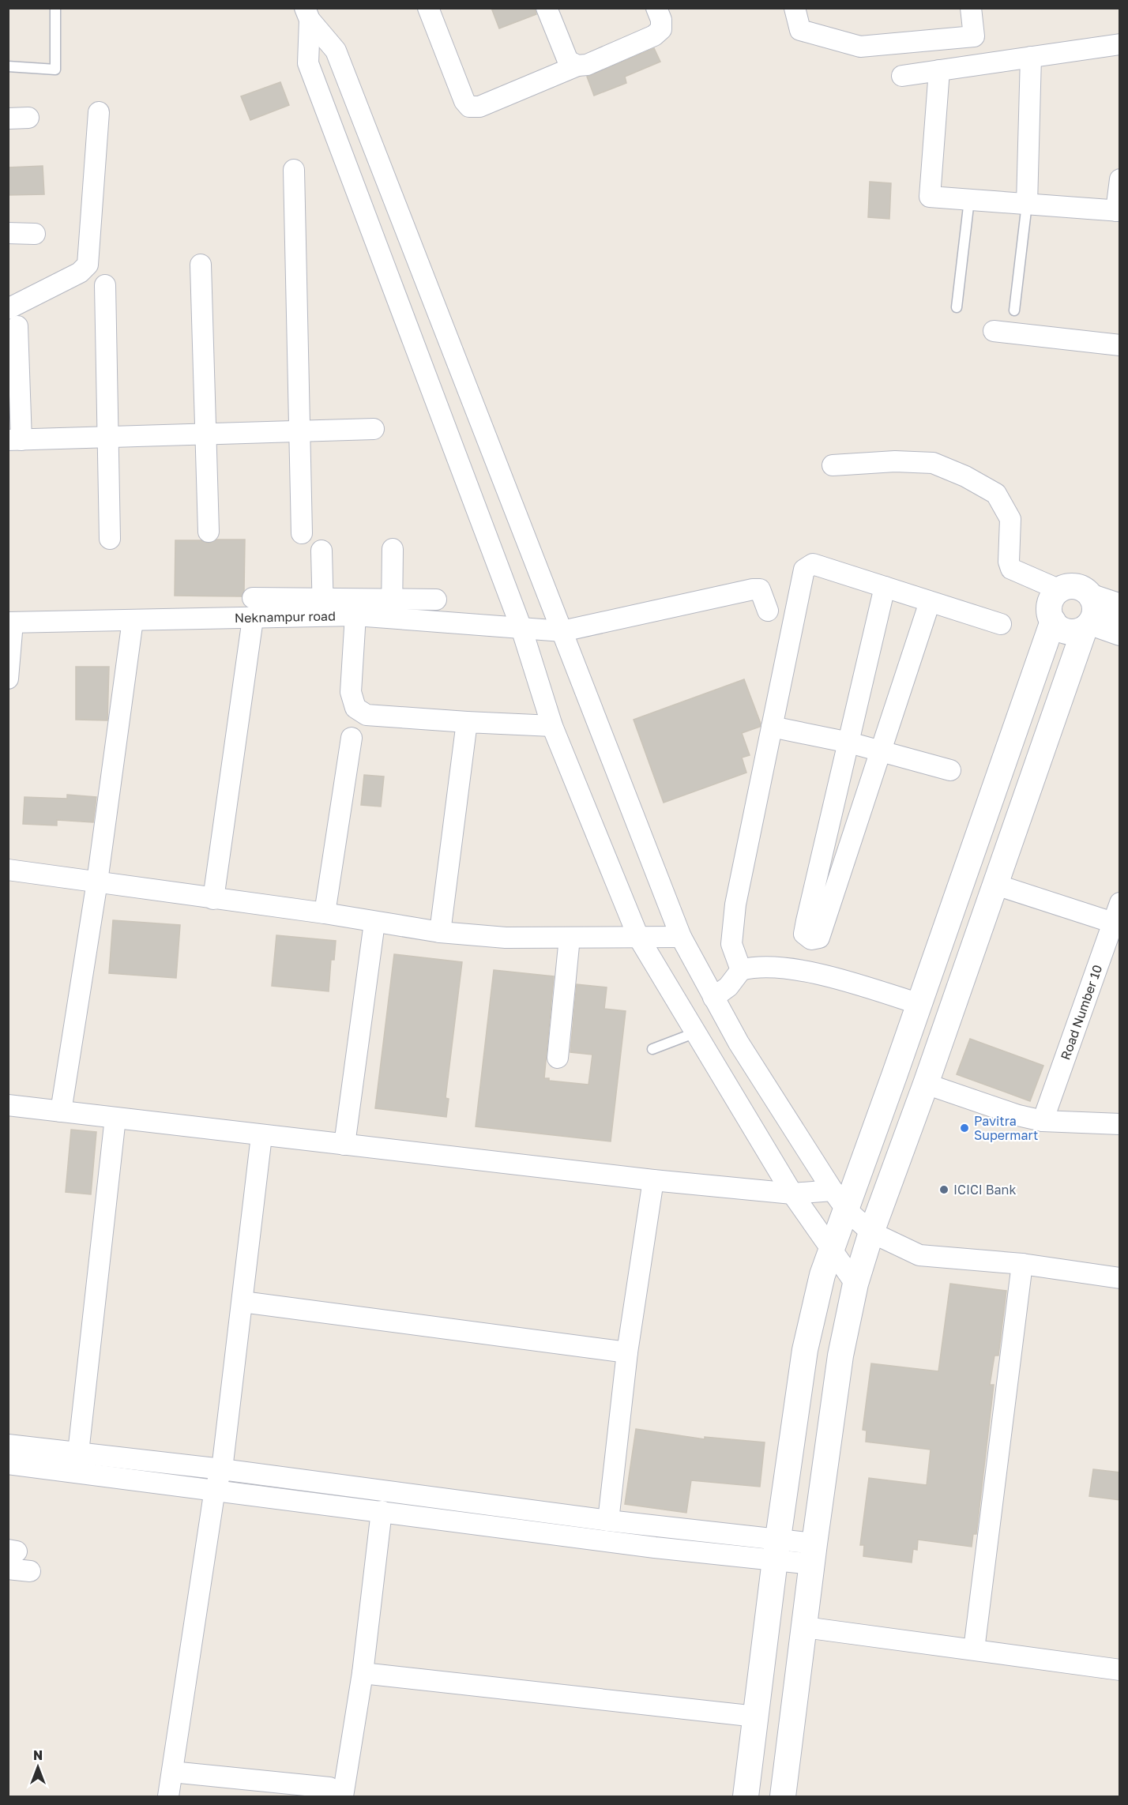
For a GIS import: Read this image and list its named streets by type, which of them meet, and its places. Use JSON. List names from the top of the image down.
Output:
{
  "streets": {
    "street": ["Neknampur road", "Road Number 10"]
  },
  "places": ["Pavitra Supermart", "ICICI Bank"],
  "north": "top"
}
